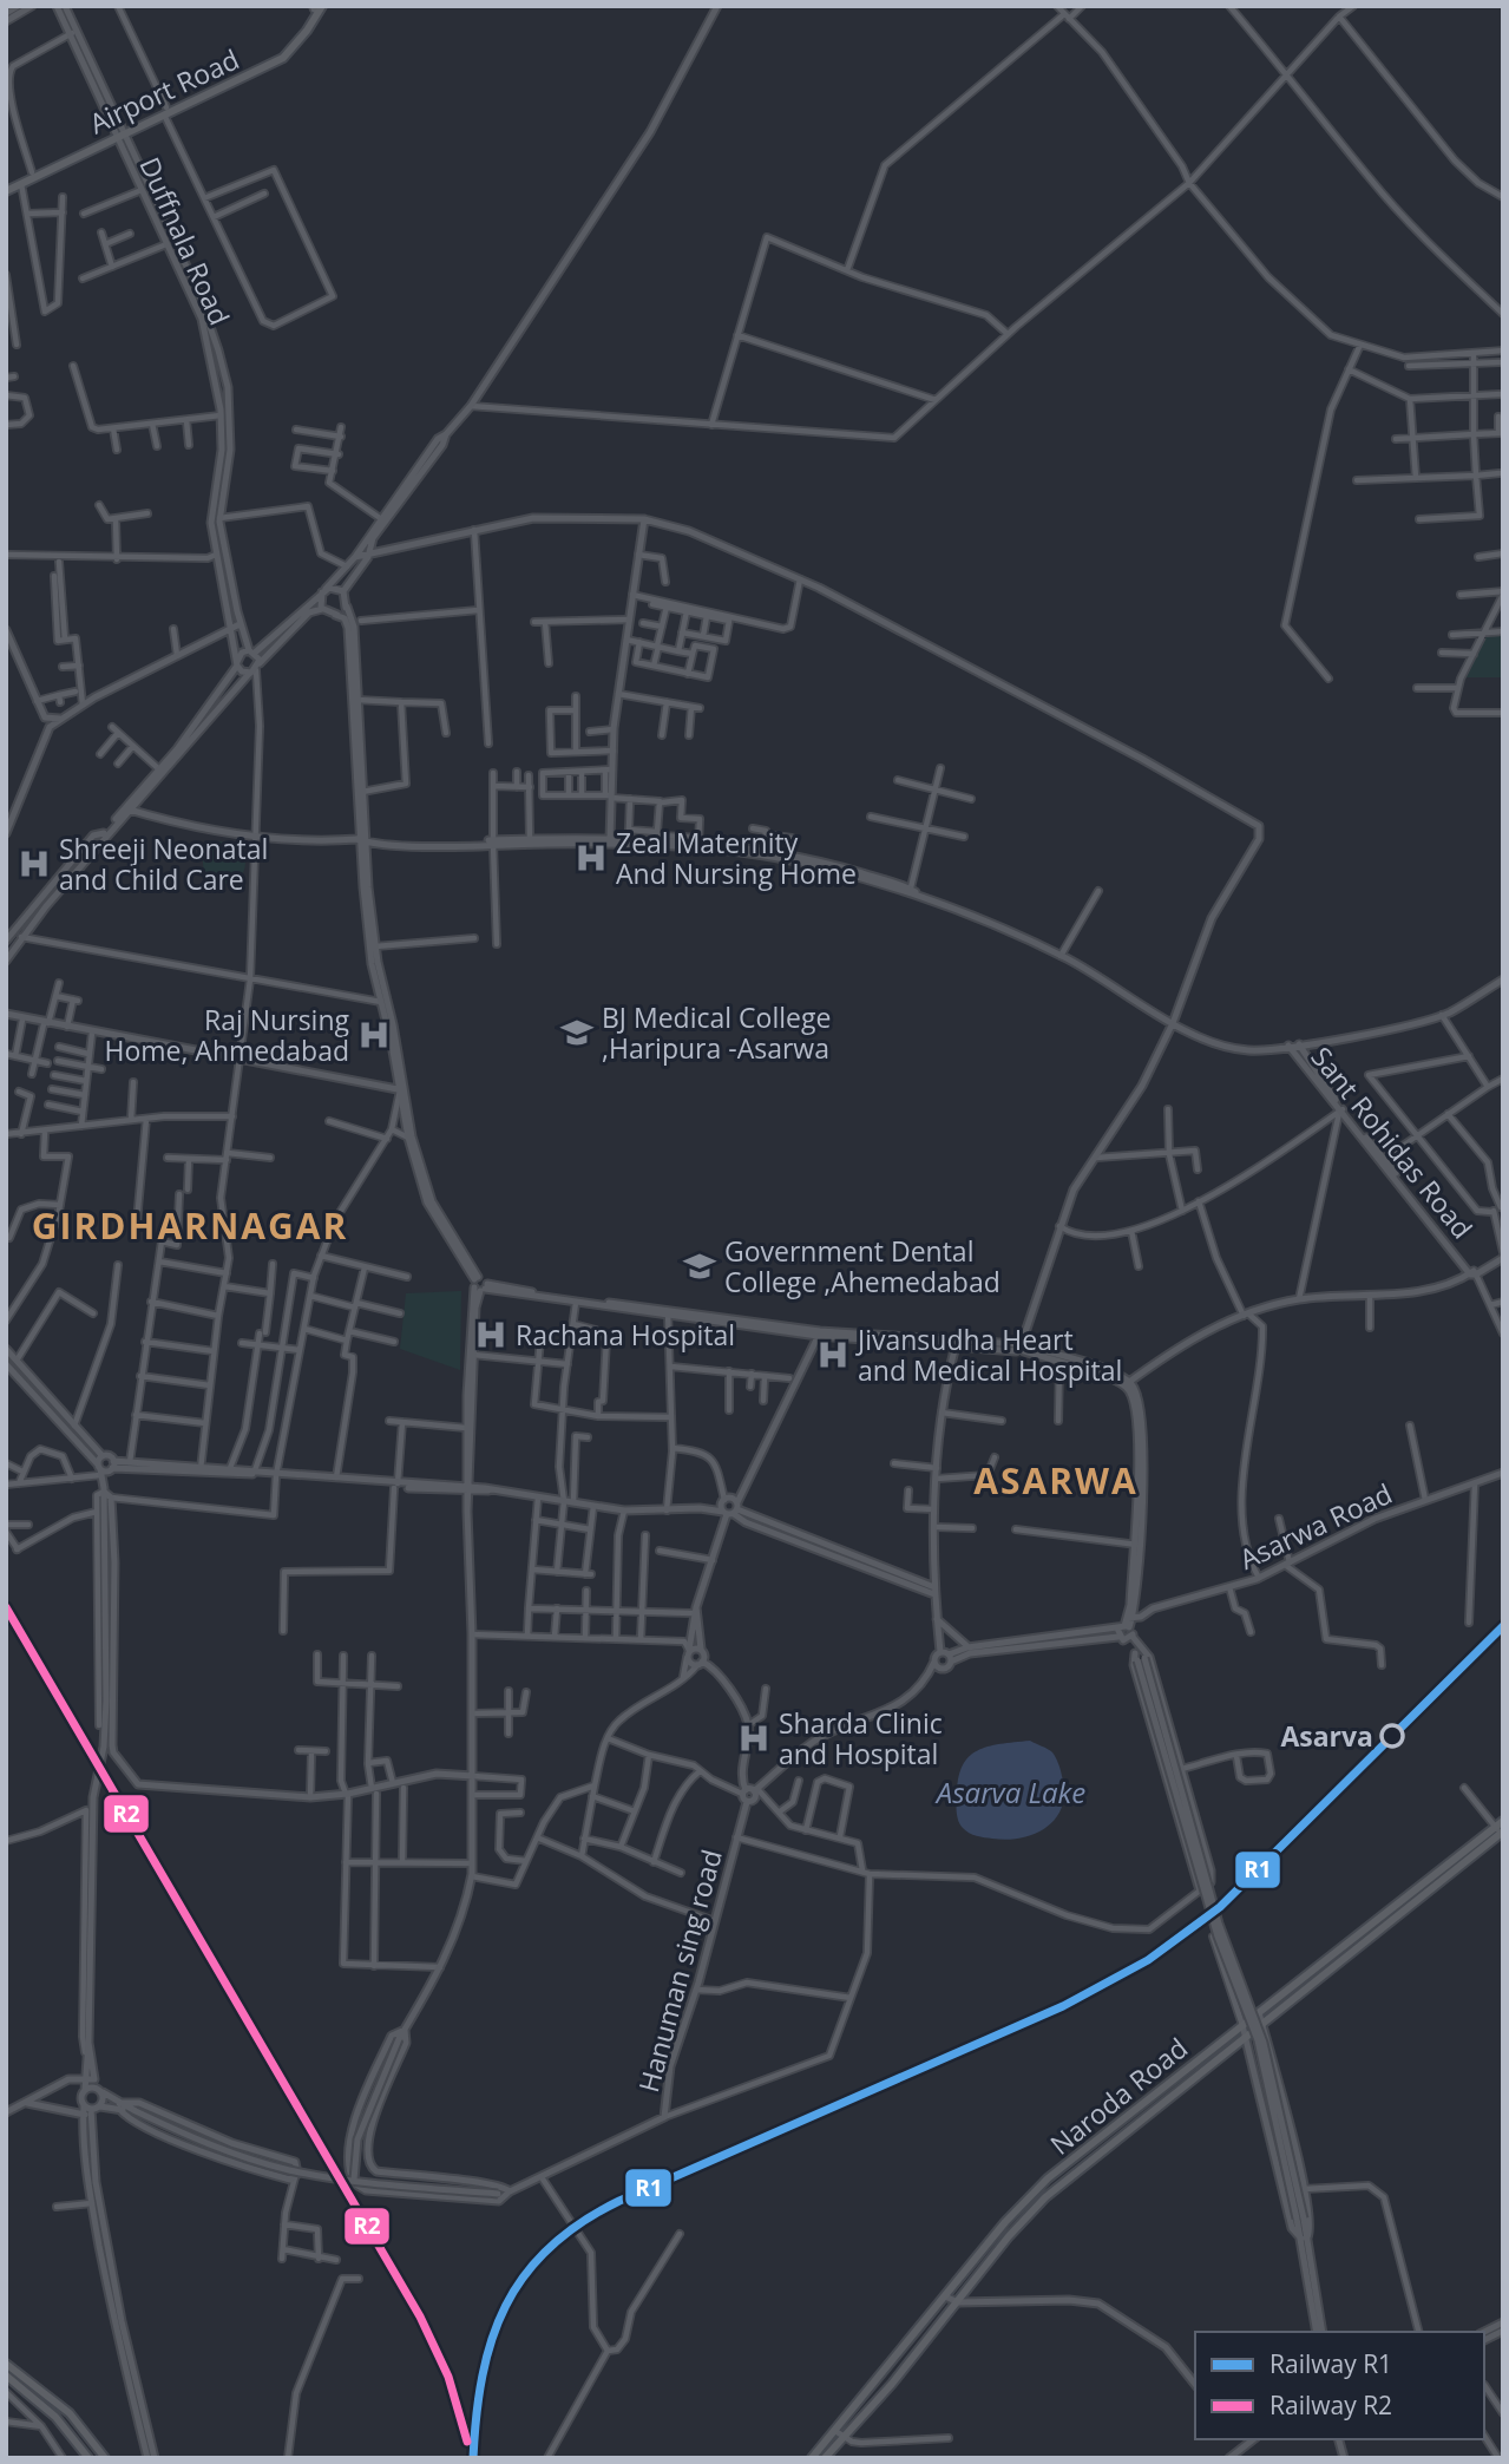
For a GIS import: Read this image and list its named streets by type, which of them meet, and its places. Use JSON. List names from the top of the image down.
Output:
{
  "streets": {
    "main road": ["Airport Road", "Naroda Road"],
    "street": [
      "Duffnala Road",
      "Sant Rohidas Road",
      "Asarwa Road",
      "Hanuman sing road"
    ]
  },
  "crossings": [
    ["Airport Road", "Duffnala Road"]
  ],
  "districts": ["GIRDHARNAGAR", "ASARWA"],
  "water": ["Asarva Lake"],
  "places": {
    "hospital": [
      "Zeal Maternity And Nursing Home",
      "Shreeji Neonatal and Child Care",
      "Raj Nursing Home, Ahmedabad",
      "Rachana Hospital",
      "Jivansudha Heart and Medical Hospital",
      "Sharda Clinic and Hospital"
    ],
    "school or university": ["BJ Medical College ,Haripura -Asarwa", "Government Dental College ,Ahemedabad"],
    "other": ["Asarva"]
  },
  "lines": ["rail line R2", "rail line R1"],
  "legend": ["Railway R1", "Railway R2"]
}
